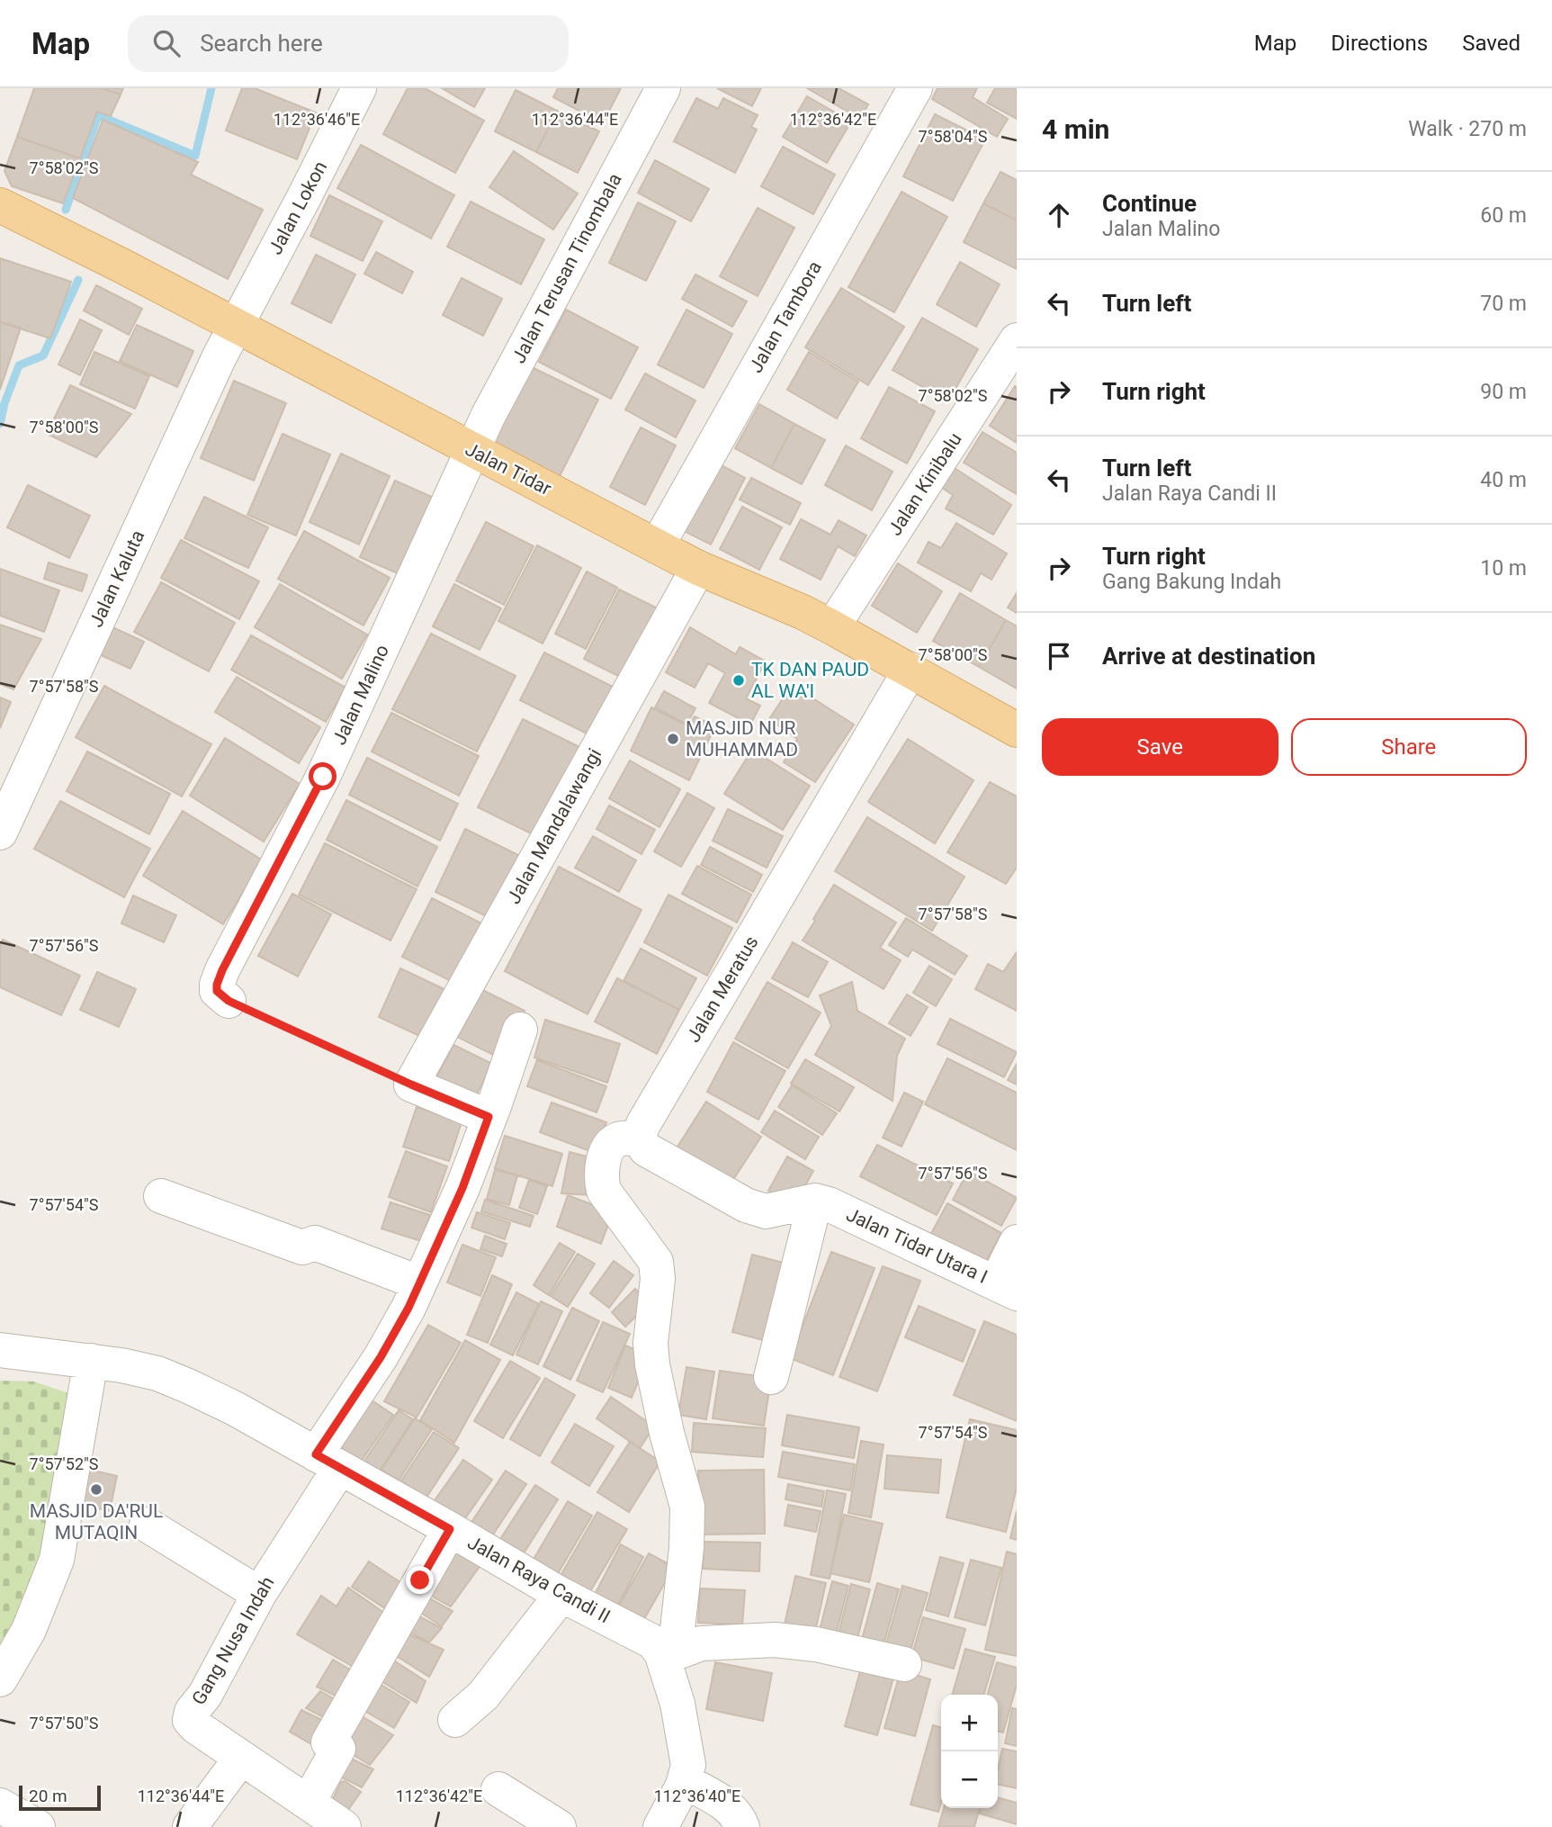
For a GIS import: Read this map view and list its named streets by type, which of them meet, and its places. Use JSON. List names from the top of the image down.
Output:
{
  "streets": {
    "main road": ["Jalan Tidar"],
    "street": [
      "Jalan Lokon",
      "Jalan Terusan Tinombala",
      "Jalan Tambora",
      "Jalan Kinibalu",
      "Jalan Kaluta",
      "Jalan Malino",
      "Jalan Mandalawangi",
      "Jalan Meratus",
      "Jalan Tidar Utara I",
      "Jalan Raya Candi II",
      "Gang Nusa Indah"
    ]
  },
  "crossings": [
    ["Jalan Lokon", "Jalan Tidar"],
    ["Jalan Lokon", "Jalan Kaluta"],
    ["Jalan Terusan Tinombala", "Jalan Tidar"],
    ["Jalan Terusan Tinombala", "Jalan Malino"],
    ["Jalan Tambora", "Jalan Tidar"],
    ["Jalan Tidar", "Jalan Kinibalu"],
    ["Jalan Tidar", "Jalan Kaluta"],
    ["Jalan Tidar", "Jalan Malino"],
    ["Jalan Tidar", "Jalan Mandalawangi"],
    ["Jalan Tidar", "Jalan Meratus"],
    ["Jalan Raya Candi II", "Gang Nusa Indah"]
  ],
  "places": ["TK DAN PAUD AL WA'I", "MASJID NUR MUHAMMAD", "MASJID DA'RUL MUTAQIN"],
  "scale_bar": "20 m",
  "page": {
    "header": "Map",
    "search": "Search here",
    "nav": ["Map", "Directions", "Saved"],
    "heading": ["4 min", "Walk · 270 m"],
    "list": [
      ["Continue", "Jalan Malino", "60 m"],
      ["Turn left", "70 m"],
      ["Turn right", "90 m"],
      ["Turn left", "Jalan Raya Candi II", "40 m"],
      ["Turn right", "Gang Bakung Indah", "10 m"],
      "Arrive at destination"
    ],
    "buttons": ["Save", "Share"],
    "map_buttons": ["+", "−"],
    "scale": "20 m"
  },
  "coordinates": [
    "112°36'46\"E",
    "112°36'44\"E",
    "112°36'42\"E",
    "7°58'04\"S",
    "7°58'02\"S",
    "7°58'00\"S",
    "7°57'58\"S",
    "7°57'56\"S",
    "7°57'54\"S",
    "7°57'52\"S",
    "7°57'50\"S",
    "112°36'40\"E"
  ]
}
